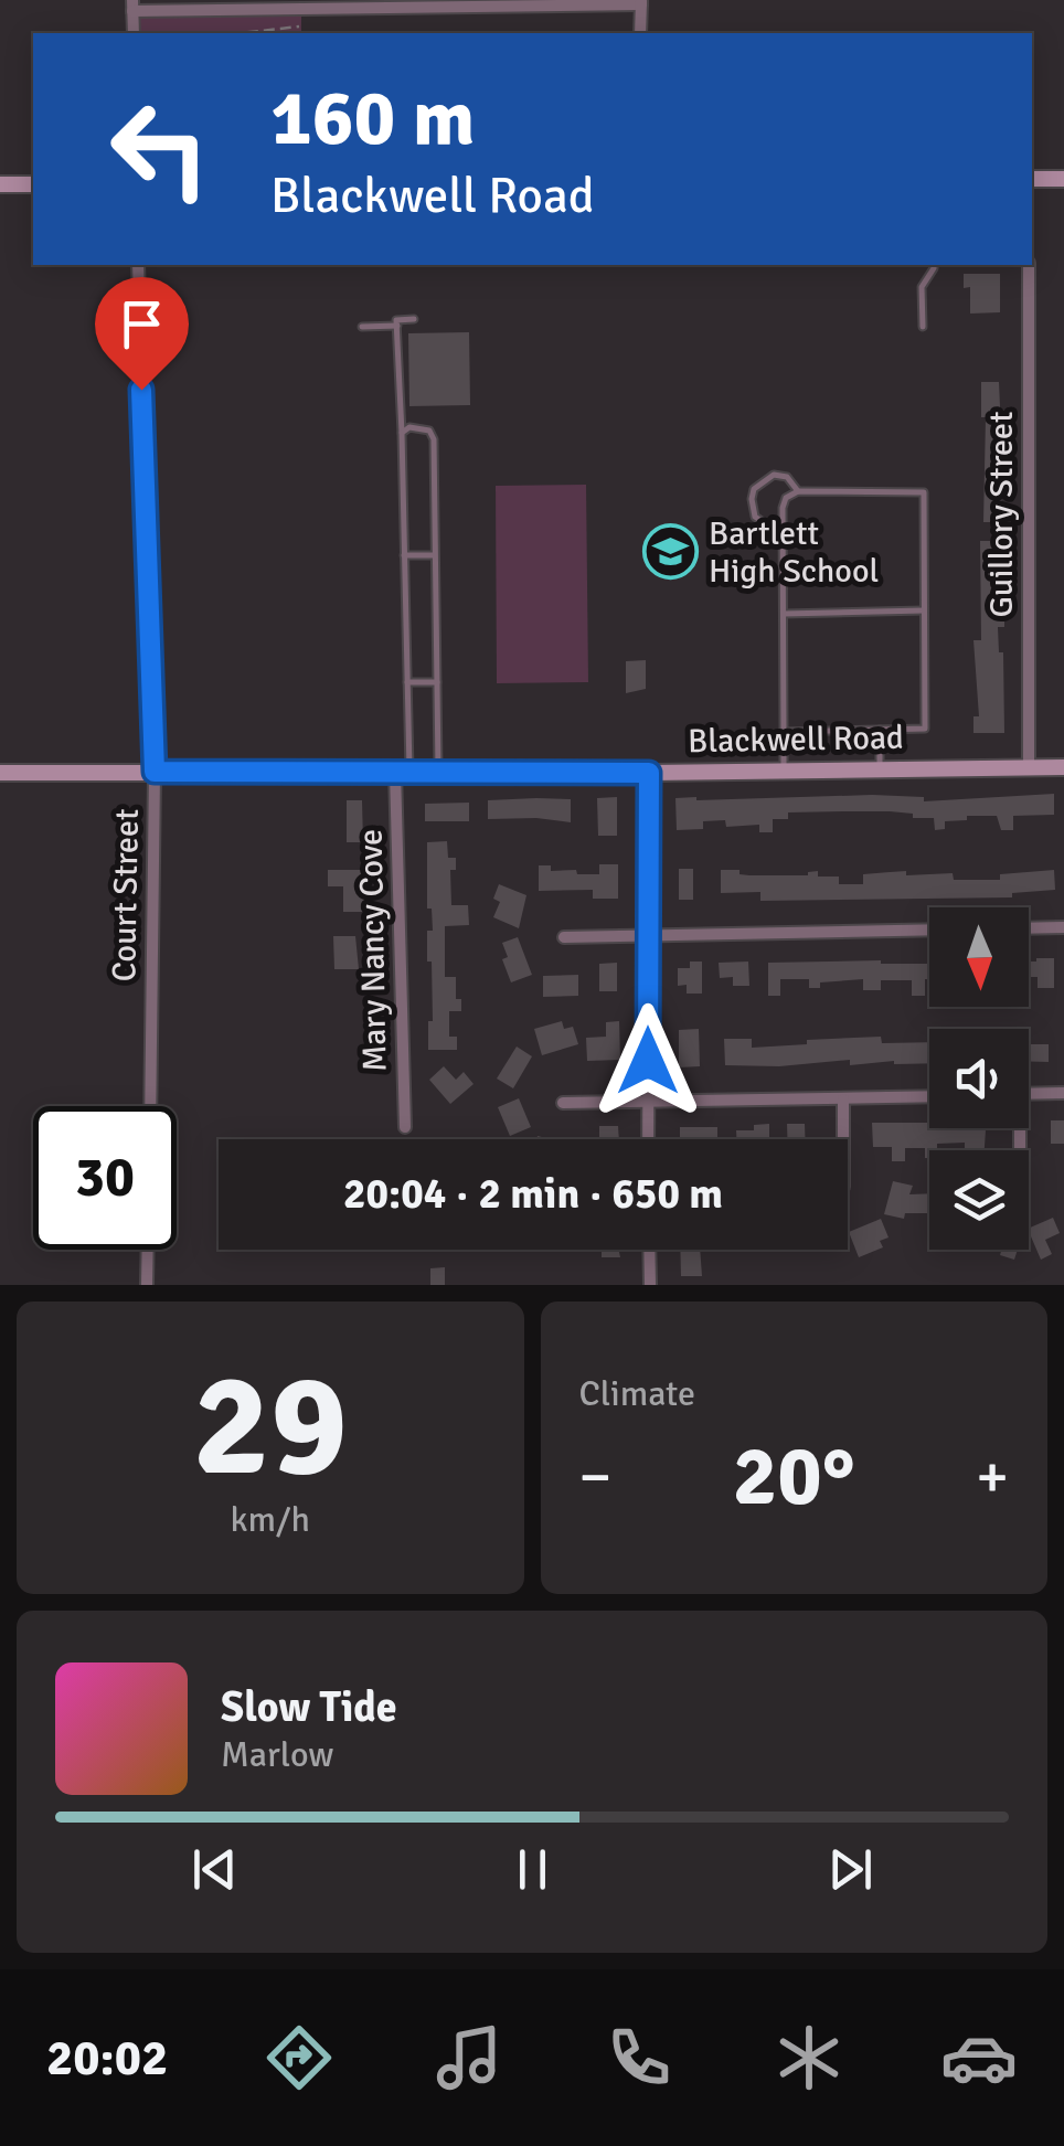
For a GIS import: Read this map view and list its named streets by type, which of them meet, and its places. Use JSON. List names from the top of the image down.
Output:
{
  "streets": {
    "street": [
      "Guillory Street",
      "Blackwell Road",
      "Court Street",
      "Mary Nancy Cove"
    ]
  },
  "crossings": [
    ["Guillory Street", "Blackwell Road"],
    ["Blackwell Road", "Court Street"],
    ["Blackwell Road", "Mary Nancy Cove"]
  ],
  "places": {
    "school or university": ["Bartlett High School"]
  },
  "north": "bottom",
  "page": {
    "turn": ["160 m", "Blackwell Road"],
    "limit": "30",
    "trip": "20:04 · 2 min · 650 m",
    "tile": [
      ["29", "km/h"],
      "Climate"
    ],
    "heat": ["−", "20°", "+"],
    "song": ["Slow Tide", "Marlow"],
    "tabs": "20:02"
  }
}
